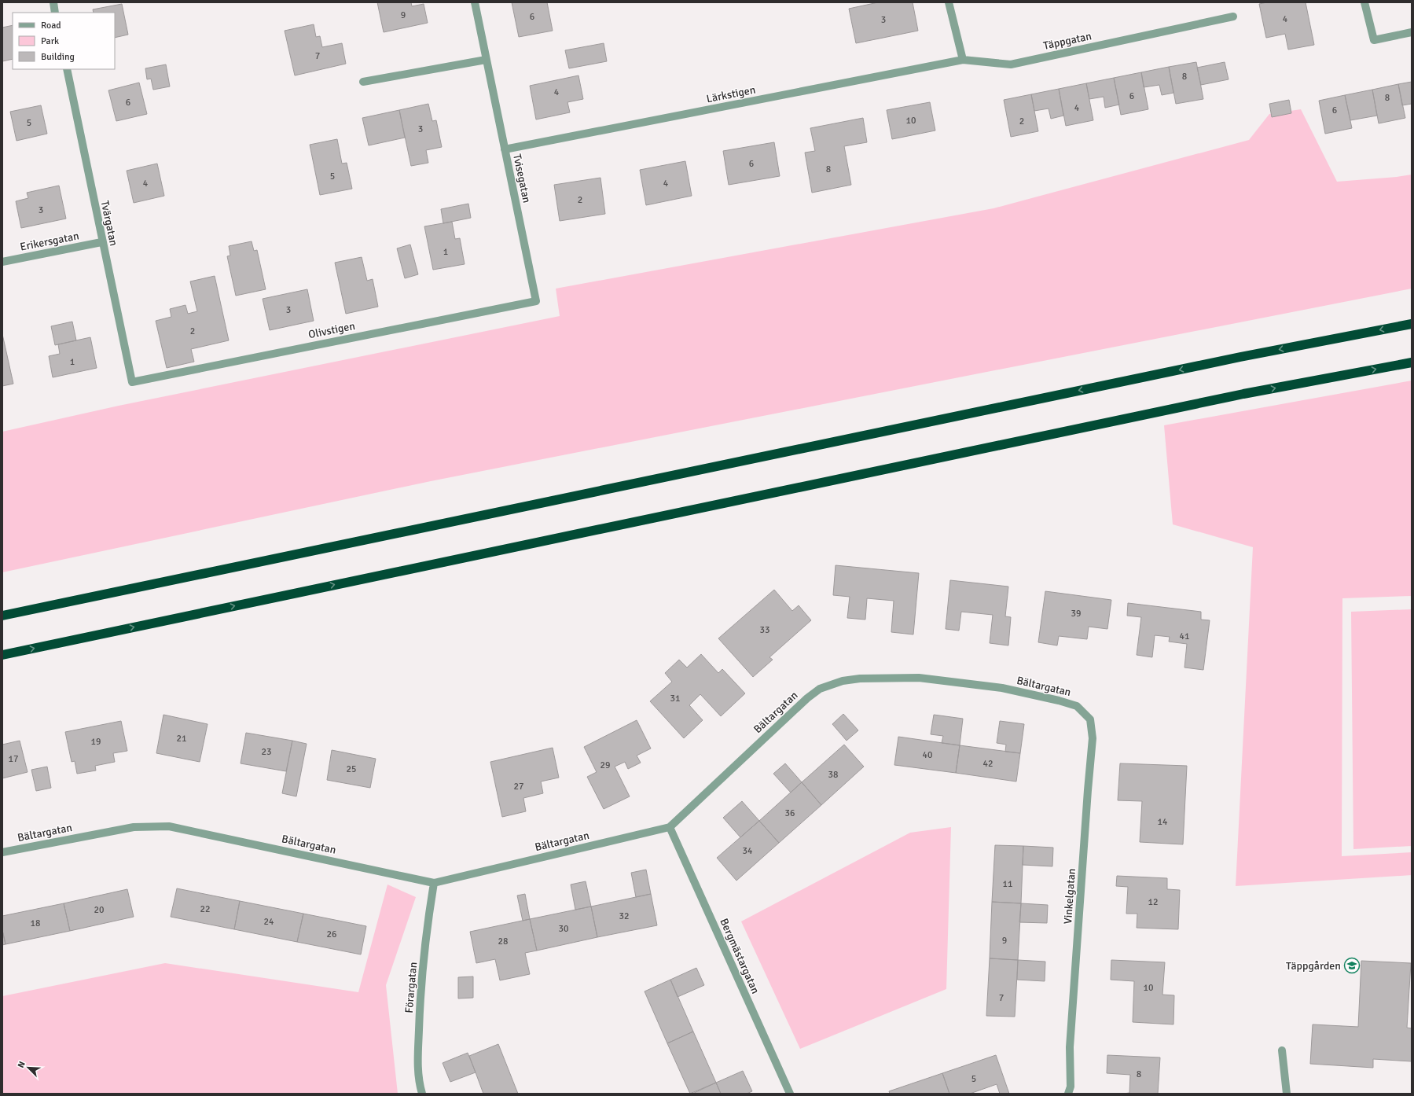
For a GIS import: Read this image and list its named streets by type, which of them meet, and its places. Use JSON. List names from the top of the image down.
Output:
{
  "streets": {
    "street": [
      "Täppgatan",
      "Lärkstigen",
      "Tvisegatan",
      "Tvärgatan",
      "Erikersgatan",
      "Olivstigen",
      "Bältargatan",
      "Vinkelgatan",
      "Bergmästargatan",
      "Förargatan"
    ]
  },
  "crossings": [
    ["Täppgatan", "Lärkstigen"],
    ["Lärkstigen", "Tvisegatan"],
    ["Tvisegatan", "Olivstigen"],
    ["Tvärgatan", "Erikersgatan"],
    ["Tvärgatan", "Olivstigen"],
    ["Bältargatan", "Vinkelgatan"],
    ["Bältargatan", "Bergmästargatan"],
    ["Bältargatan", "Förargatan"]
  ],
  "places": {
    "school or university": ["Täppgården"]
  },
  "house_numbers": [
    "9",
    "6",
    "4",
    "3",
    "7",
    "8",
    "4",
    "6",
    "8",
    "6",
    "4",
    "6",
    "10",
    "2",
    "5",
    "3",
    "6",
    "8",
    "5",
    "4",
    "4",
    "2",
    "3",
    "1",
    "3",
    "2",
    "1",
    "39",
    "33",
    "41",
    "31",
    "21",
    "19",
    "23",
    "40",
    "17",
    "42",
    "29",
    "25",
    "38",
    "27",
    "36",
    "14",
    "34",
    "11",
    "12",
    "22",
    "20",
    "32",
    "24",
    "18",
    "30",
    "26",
    "9",
    "28",
    "10",
    "7",
    "8",
    "5"
  ],
  "legend": ["Road", "Park", "Building"],
  "north": "top left"
}
